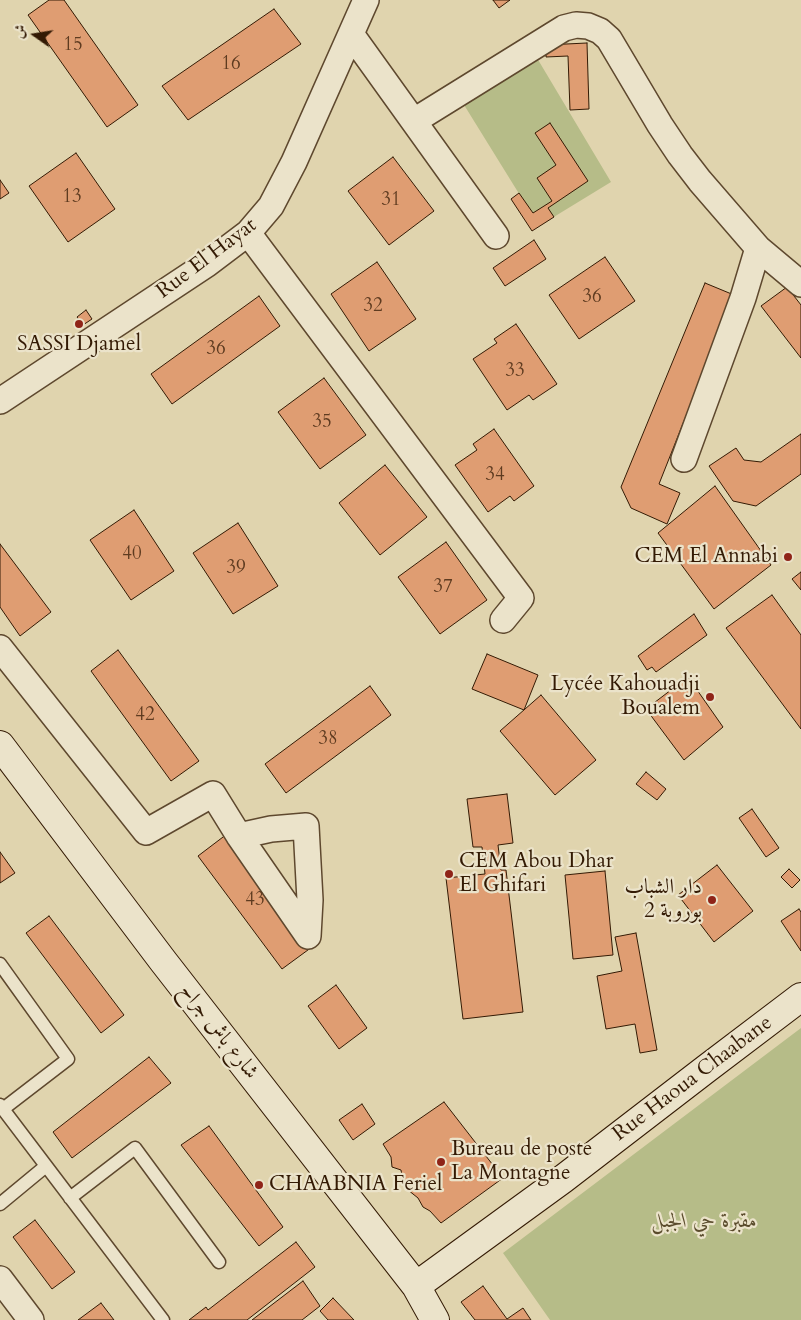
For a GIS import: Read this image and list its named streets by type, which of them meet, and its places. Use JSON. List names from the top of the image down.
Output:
{
  "streets": {
    "main road": ["شارع باش جراح", "Rue Haoua Chaabane"],
    "street": ["Rue El Hayat"]
  },
  "crossings": [
    ["شارع باش جراح", "Rue Haoua Chaabane"]
  ],
  "parks": ["مقبرة حي الجبل"],
  "places": [
    "SASSI Djamel",
    "CEM El Annabi",
    "Lycée Kahouadji Boualem",
    "CEM Abou Dhar El Ghifari",
    "دار الشباب بوروبة 2",
    "Bureau de poste La Montagne",
    "CHAABNIA Feriel"
  ],
  "house_numbers": [
    "15",
    "16",
    "13",
    "31",
    "36",
    "32",
    "36",
    "33",
    "35",
    "34",
    "40",
    "39",
    "37",
    "42",
    "38",
    "43"
  ],
  "north": "left"
}
